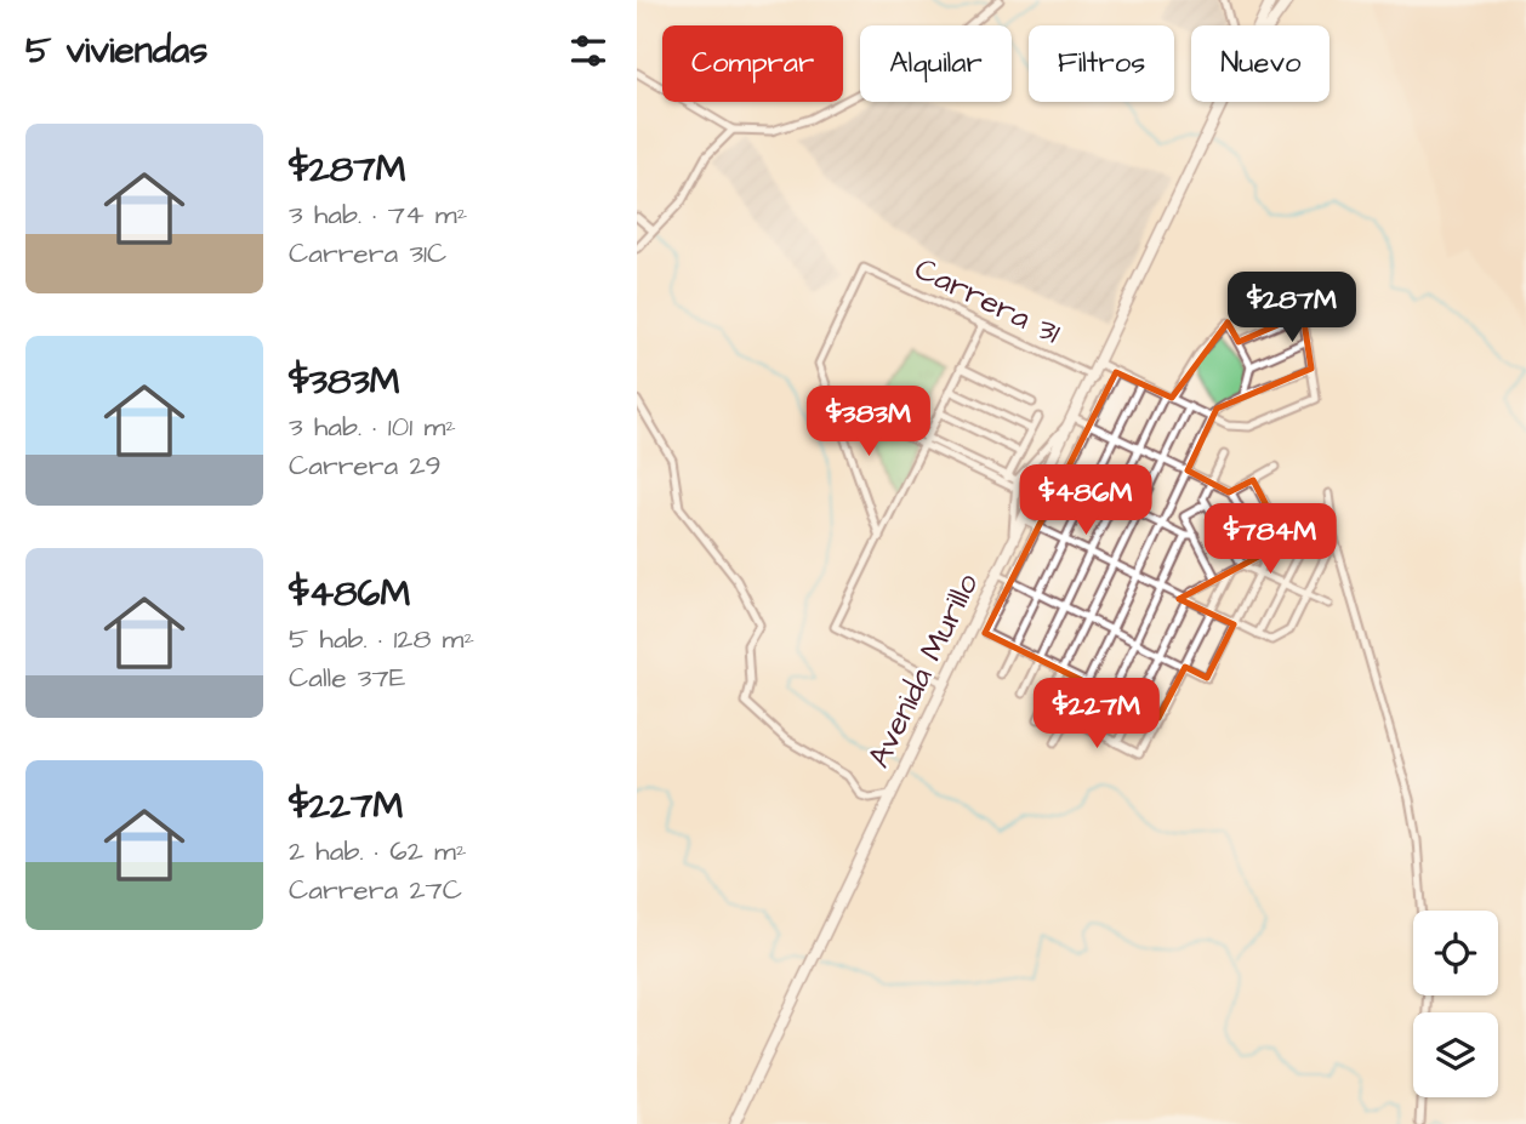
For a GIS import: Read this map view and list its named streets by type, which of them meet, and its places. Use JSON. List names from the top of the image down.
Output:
{
  "streets": {
    "main road": ["Avenida Murillo"],
    "street": ["Carrera 31"]
  },
  "crossings": [
    ["Carrera 31", "Avenida Murillo"]
  ],
  "page": {
    "heading": "5 viviendas",
    "chip": [
      "Comprar",
      "Alquilar",
      "Filtros",
      "Nuevo"
    ],
    "list": [
      {
        "name": "$287M",
        "note": "3 hab. · 74 m² · Carrera 31C"
      },
      {
        "name": "$383M",
        "note": "3 hab. · 101 m² · Carrera 29"
      },
      {
        "name": "$486M",
        "note": "5 hab. · 128 m² · Calle 37E"
      },
      {
        "name": "$227M",
        "note": "2 hab. · 62 m² · Carrera 27C"
      }
    ],
    "price": [
      "$287M",
      "$383M",
      "$486M",
      "$784M",
      "$227M"
    ]
  }
}
